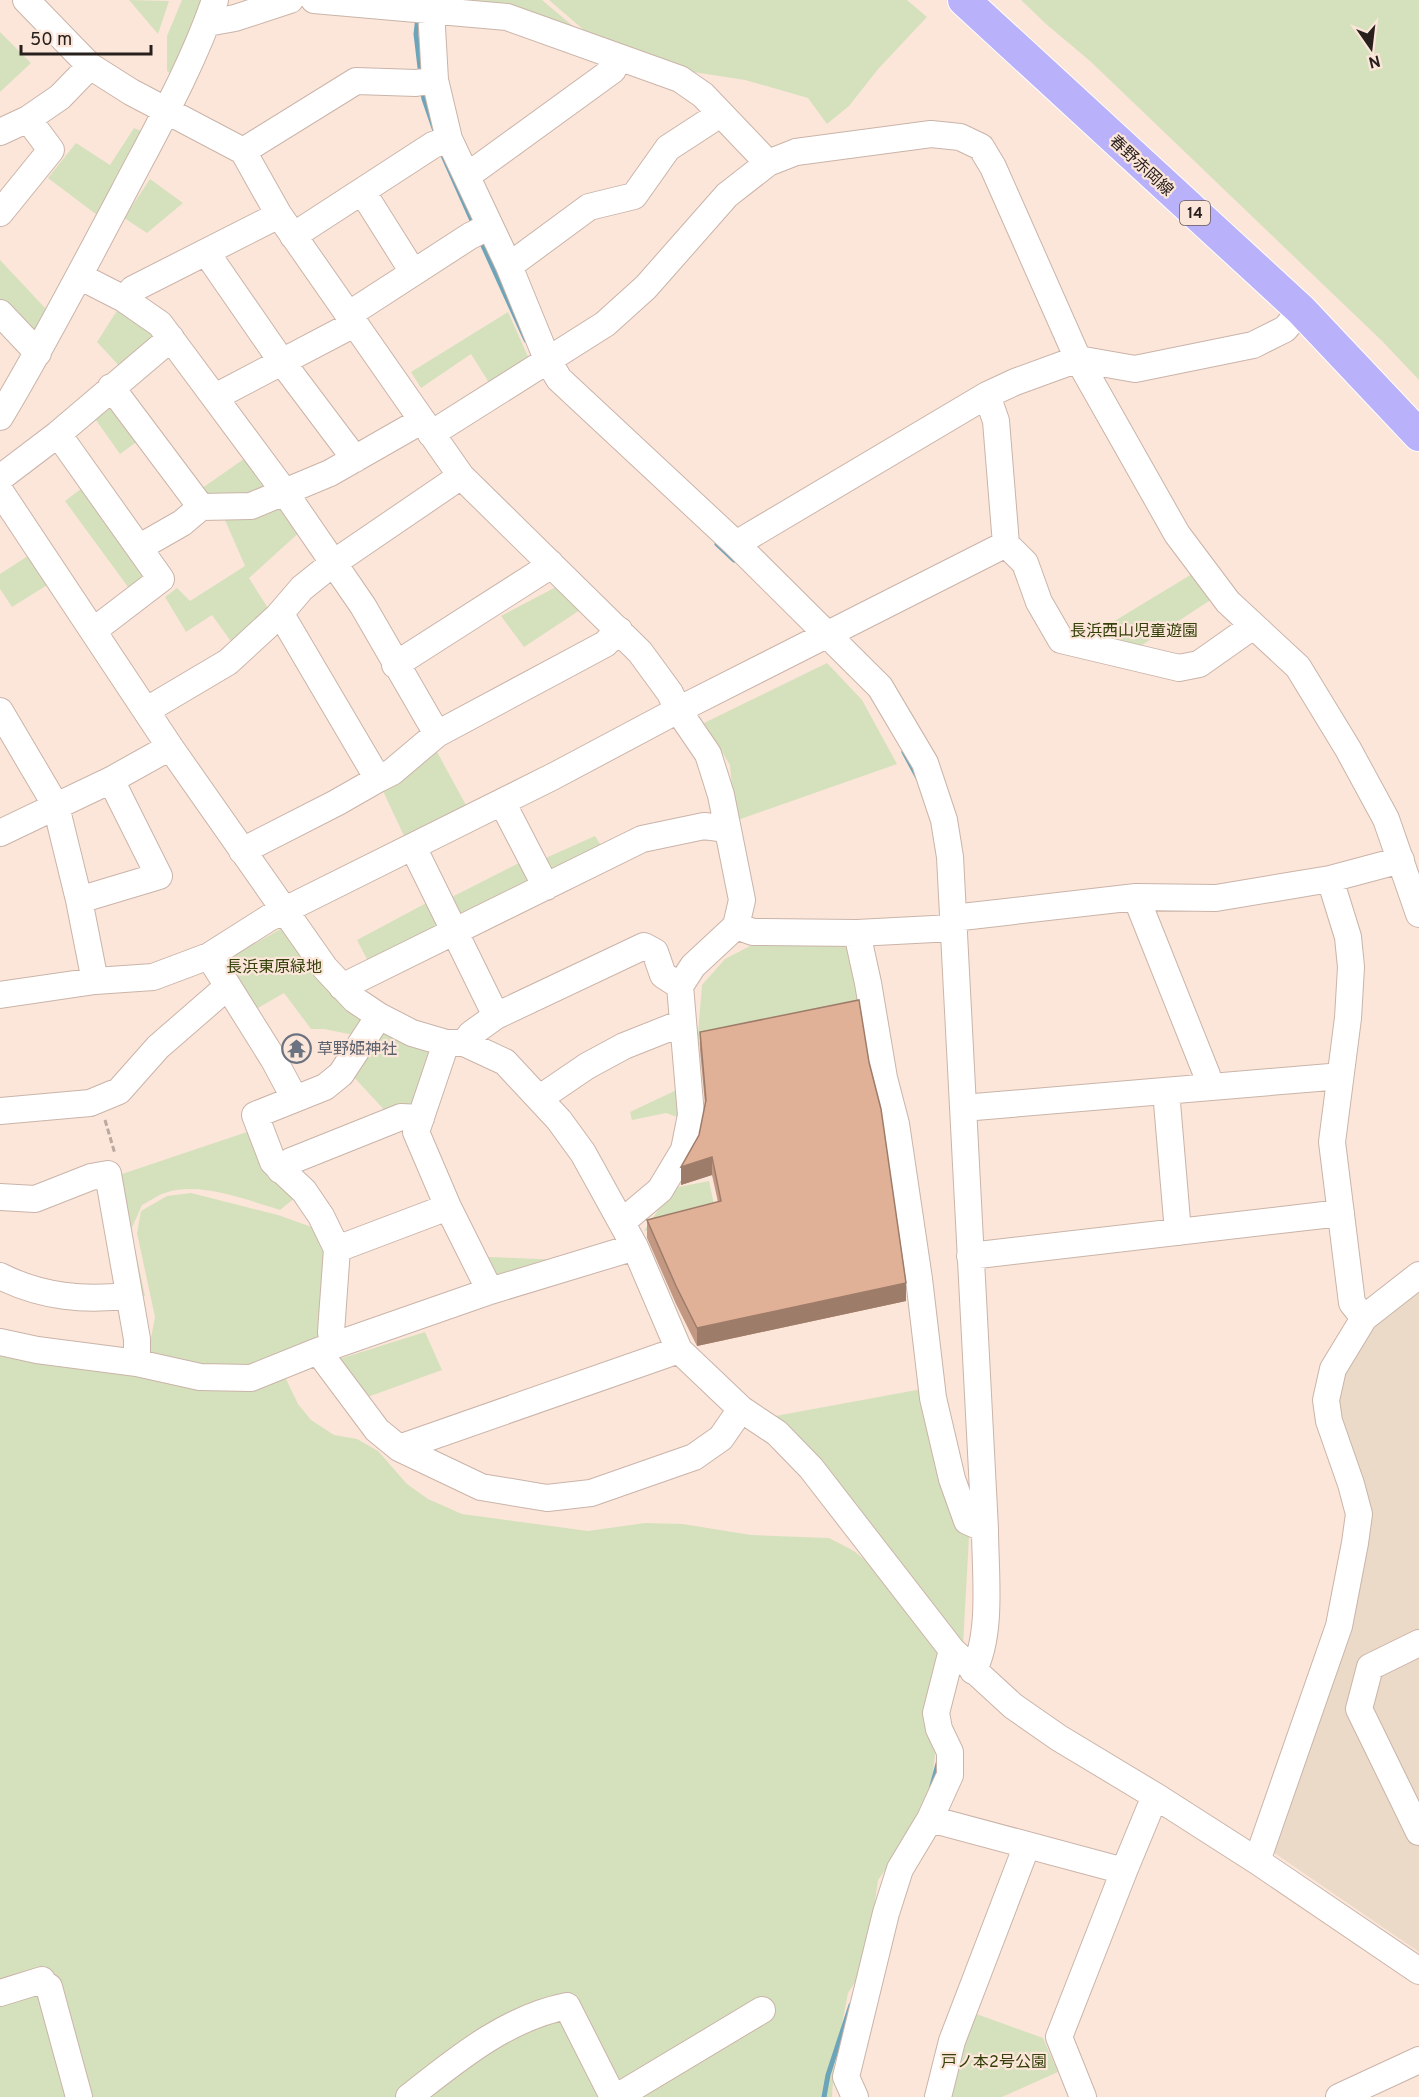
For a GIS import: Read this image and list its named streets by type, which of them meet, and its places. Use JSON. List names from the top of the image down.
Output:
{
  "streets": {
    "main road": ["春野赤岡線", "14"]
  },
  "parks": ["長浜西山児童遊園", "長浜東原緑地", "戸ノ本2号公園"],
  "places": {
    "temple": ["草野姫神社"]
  },
  "scale_bar": "50 m",
  "north": "bottom"
}
